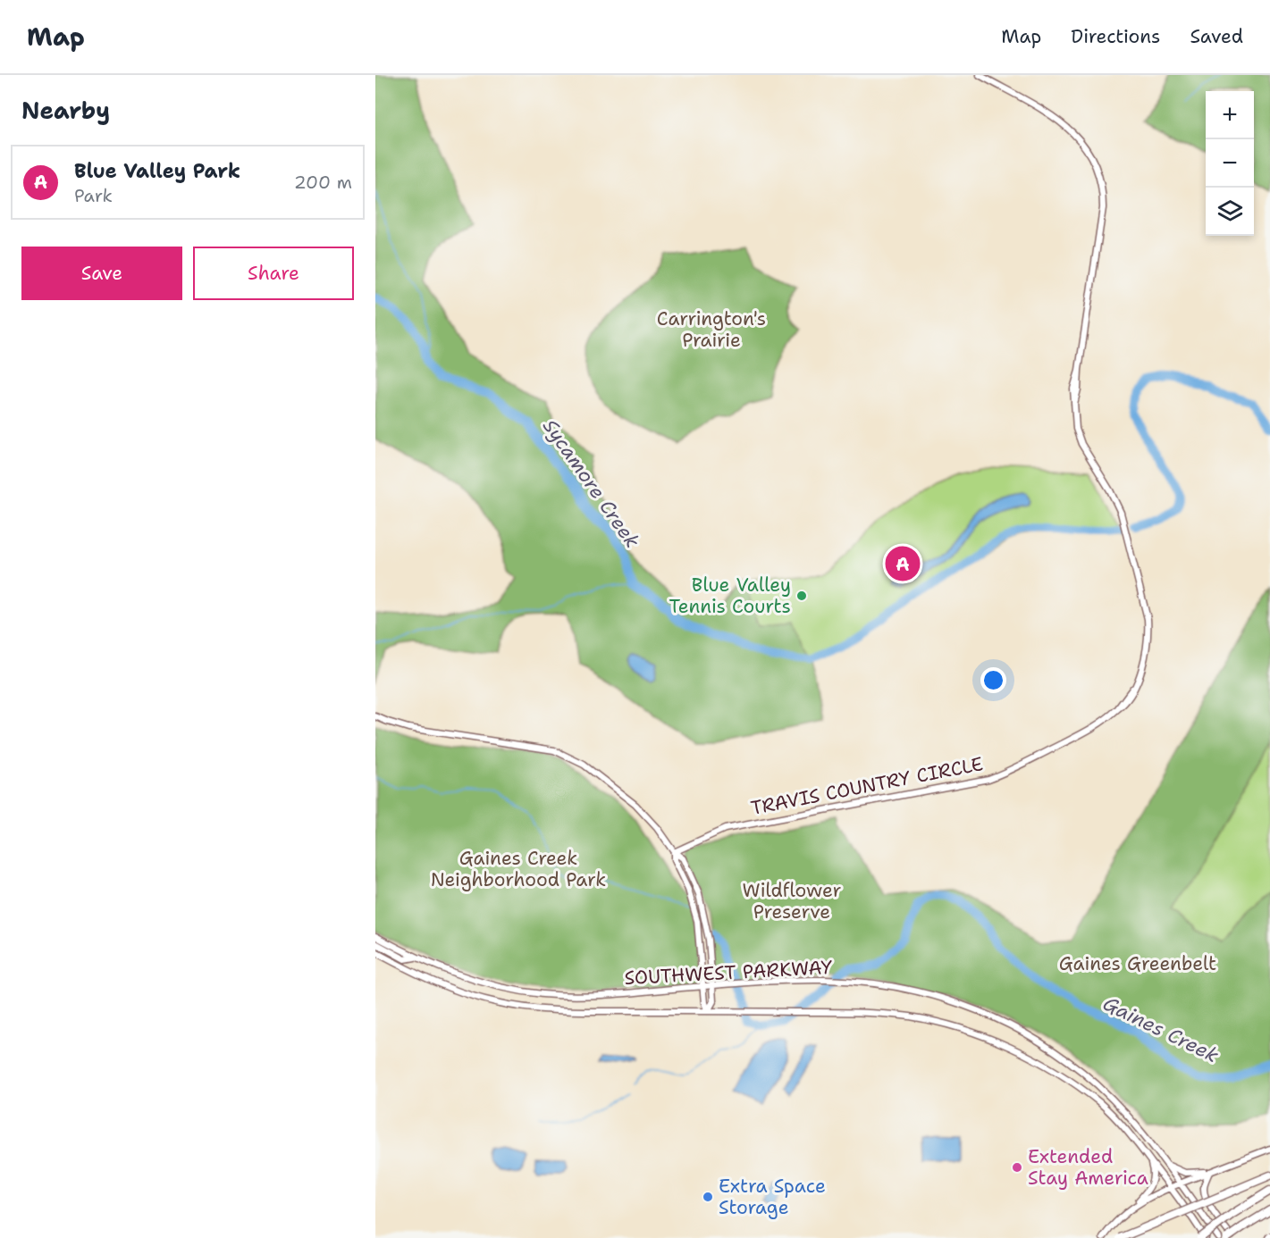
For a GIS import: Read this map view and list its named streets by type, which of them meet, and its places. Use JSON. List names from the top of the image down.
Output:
{
  "streets": {
    "main road": ["TRAVIS COUNTRY CIRCLE", "SOUTHWEST PARKWAY"]
  },
  "water": ["Sycamore Creek", "Gaines Creek"],
  "parks": [
    "Carrington's Prairie",
    "Gaines Creek Neighborhood Park",
    "Wildflower Preserve",
    "Gaines Greenbelt"
  ],
  "places": ["Blue Valley Tennis Courts", "Extended Stay America", "Extra Space Storage"],
  "page": {
    "header": "Map",
    "nav": ["Map", "Directions", "Saved"],
    "heading": "Nearby",
    "map_buttons": ["+", "−"],
    "list": [
      {
        "mark": "A",
        "name": "Blue Valley Park",
        "note": "Park",
        "value": "200 m"
      }
    ],
    "buttons": ["Save", "Share"],
    "pins": "A"
  }
}
